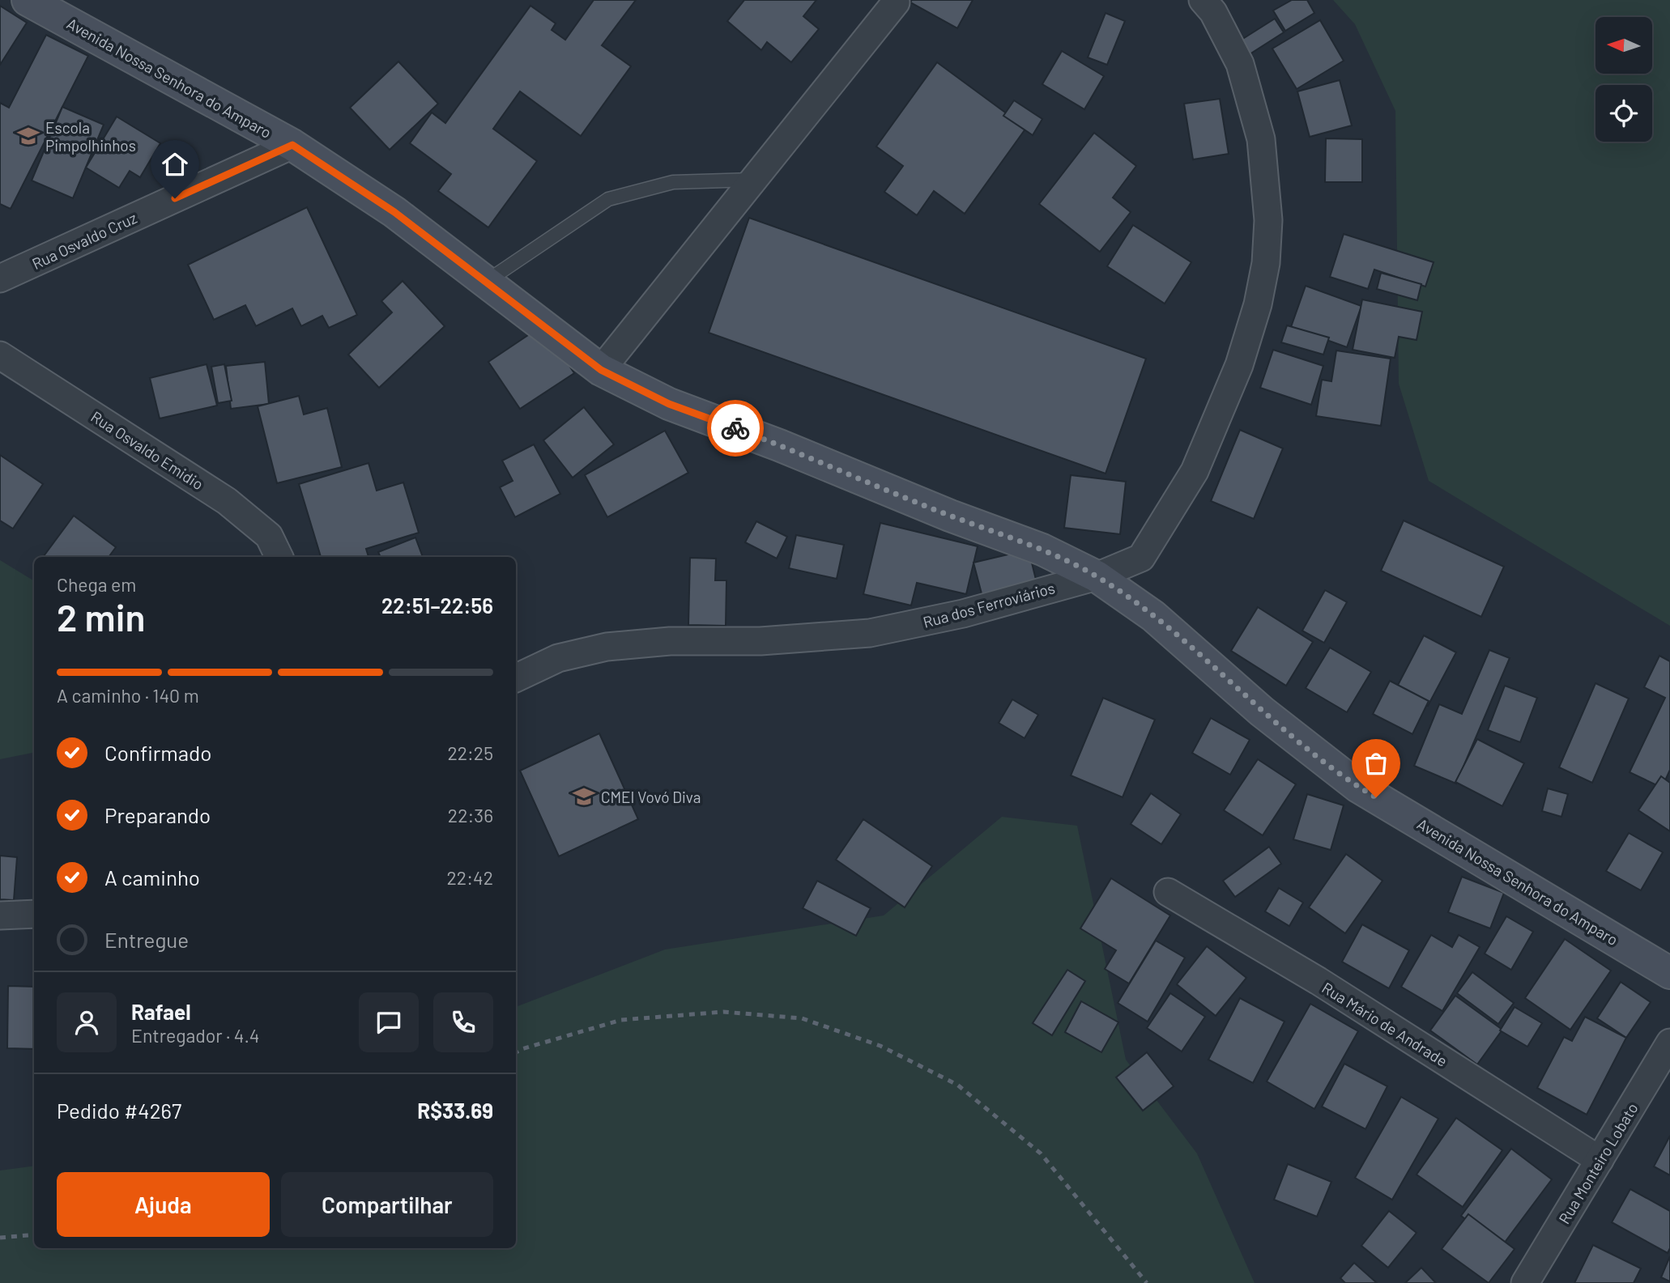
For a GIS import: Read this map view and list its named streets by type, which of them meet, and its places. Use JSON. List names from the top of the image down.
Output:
{
  "streets": {
    "street": [
      "Avenida Nossa Senhora do Amparo",
      "Rua Osvaldo Cruz",
      "Rua Osvaldo Emidio",
      "Rua dos Ferroviários",
      "Rua Mário de Andrade",
      "Rua Monteiro Lobato"
    ]
  },
  "crossings": [
    ["Avenida Nossa Senhora do Amparo", "Rua Osvaldo Cruz"],
    ["Avenida Nossa Senhora do Amparo", "Rua dos Ferroviários"],
    ["Rua Mário de Andrade", "Rua Monteiro Lobato"]
  ],
  "places": {
    "school or university": ["Escola Pimpolhinhos", "CMEI Vovó Diva"]
  },
  "north": "left",
  "page": {
    "heading": ["2 min", "Chega em", "22:51–22:56"],
    "panel": [
      "Rafael",
      "Entregador · 4.4",
      "Pedido #4267",
      "R$33.69"
    ],
    "bar": "A caminho · 140 m",
    "list": [
      ["Confirmado", "22:25"],
      ["Preparando", "22:36"],
      ["A caminho", "22:42"],
      "Entregue"
    ],
    "buttons": ["Ajuda", "Compartilhar"]
  }
}
